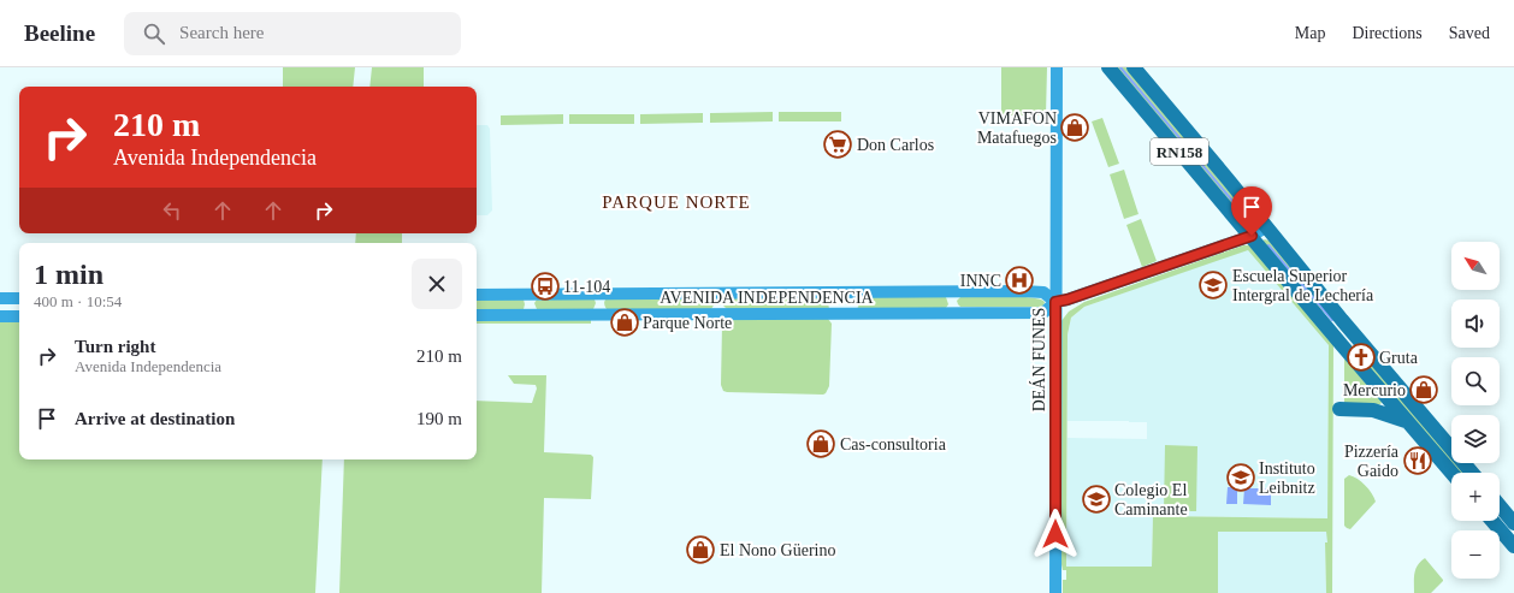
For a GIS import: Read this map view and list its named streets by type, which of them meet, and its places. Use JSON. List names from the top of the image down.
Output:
{
  "streets": {
    "highway": ["RN158"],
    "main road": ["AVENIDA INDEPENDENCIA", "DEÁN FUNES"]
  },
  "crossings": [
    ["RN158", "AVENIDA INDEPENDENCIA"],
    ["AVENIDA INDEPENDENCIA", "DEÁN FUNES"]
  ],
  "districts": ["PARQUE NORTE"],
  "places": {
    "shop": [
      "VIMAFON Matafuegos",
      "Parque Norte",
      "Mercurio",
      "Cas-consultoria",
      "El Nono Güerino"
    ],
    "supermarket": ["Don Carlos"],
    "hospital": ["INNC"],
    "school or university": ["Escuela Superior Intergral de Lechería", "Instituto Leibnitz", "Colegio El Caminante"],
    "bus stop": ["11-104"],
    "church": ["Gruta"],
    "restaurant": ["Pizzería Gaido"]
  },
  "north": "top left",
  "page": {
    "header": "Beeline",
    "search": "Search here",
    "nav": ["Map", "Directions", "Saved"],
    "turn": ["210 m", "Avenida Independencia"],
    "map_buttons": ["+", "−"],
    "heading": ["1 min", "400 m · 10:54"],
    "list": [
      {
        "name": "Turn right",
        "note": "Avenida Independencia",
        "value": "210 m"
      },
      {
        "name": "Arrive at destination",
        "value": "190 m"
      }
    ]
  }
}
